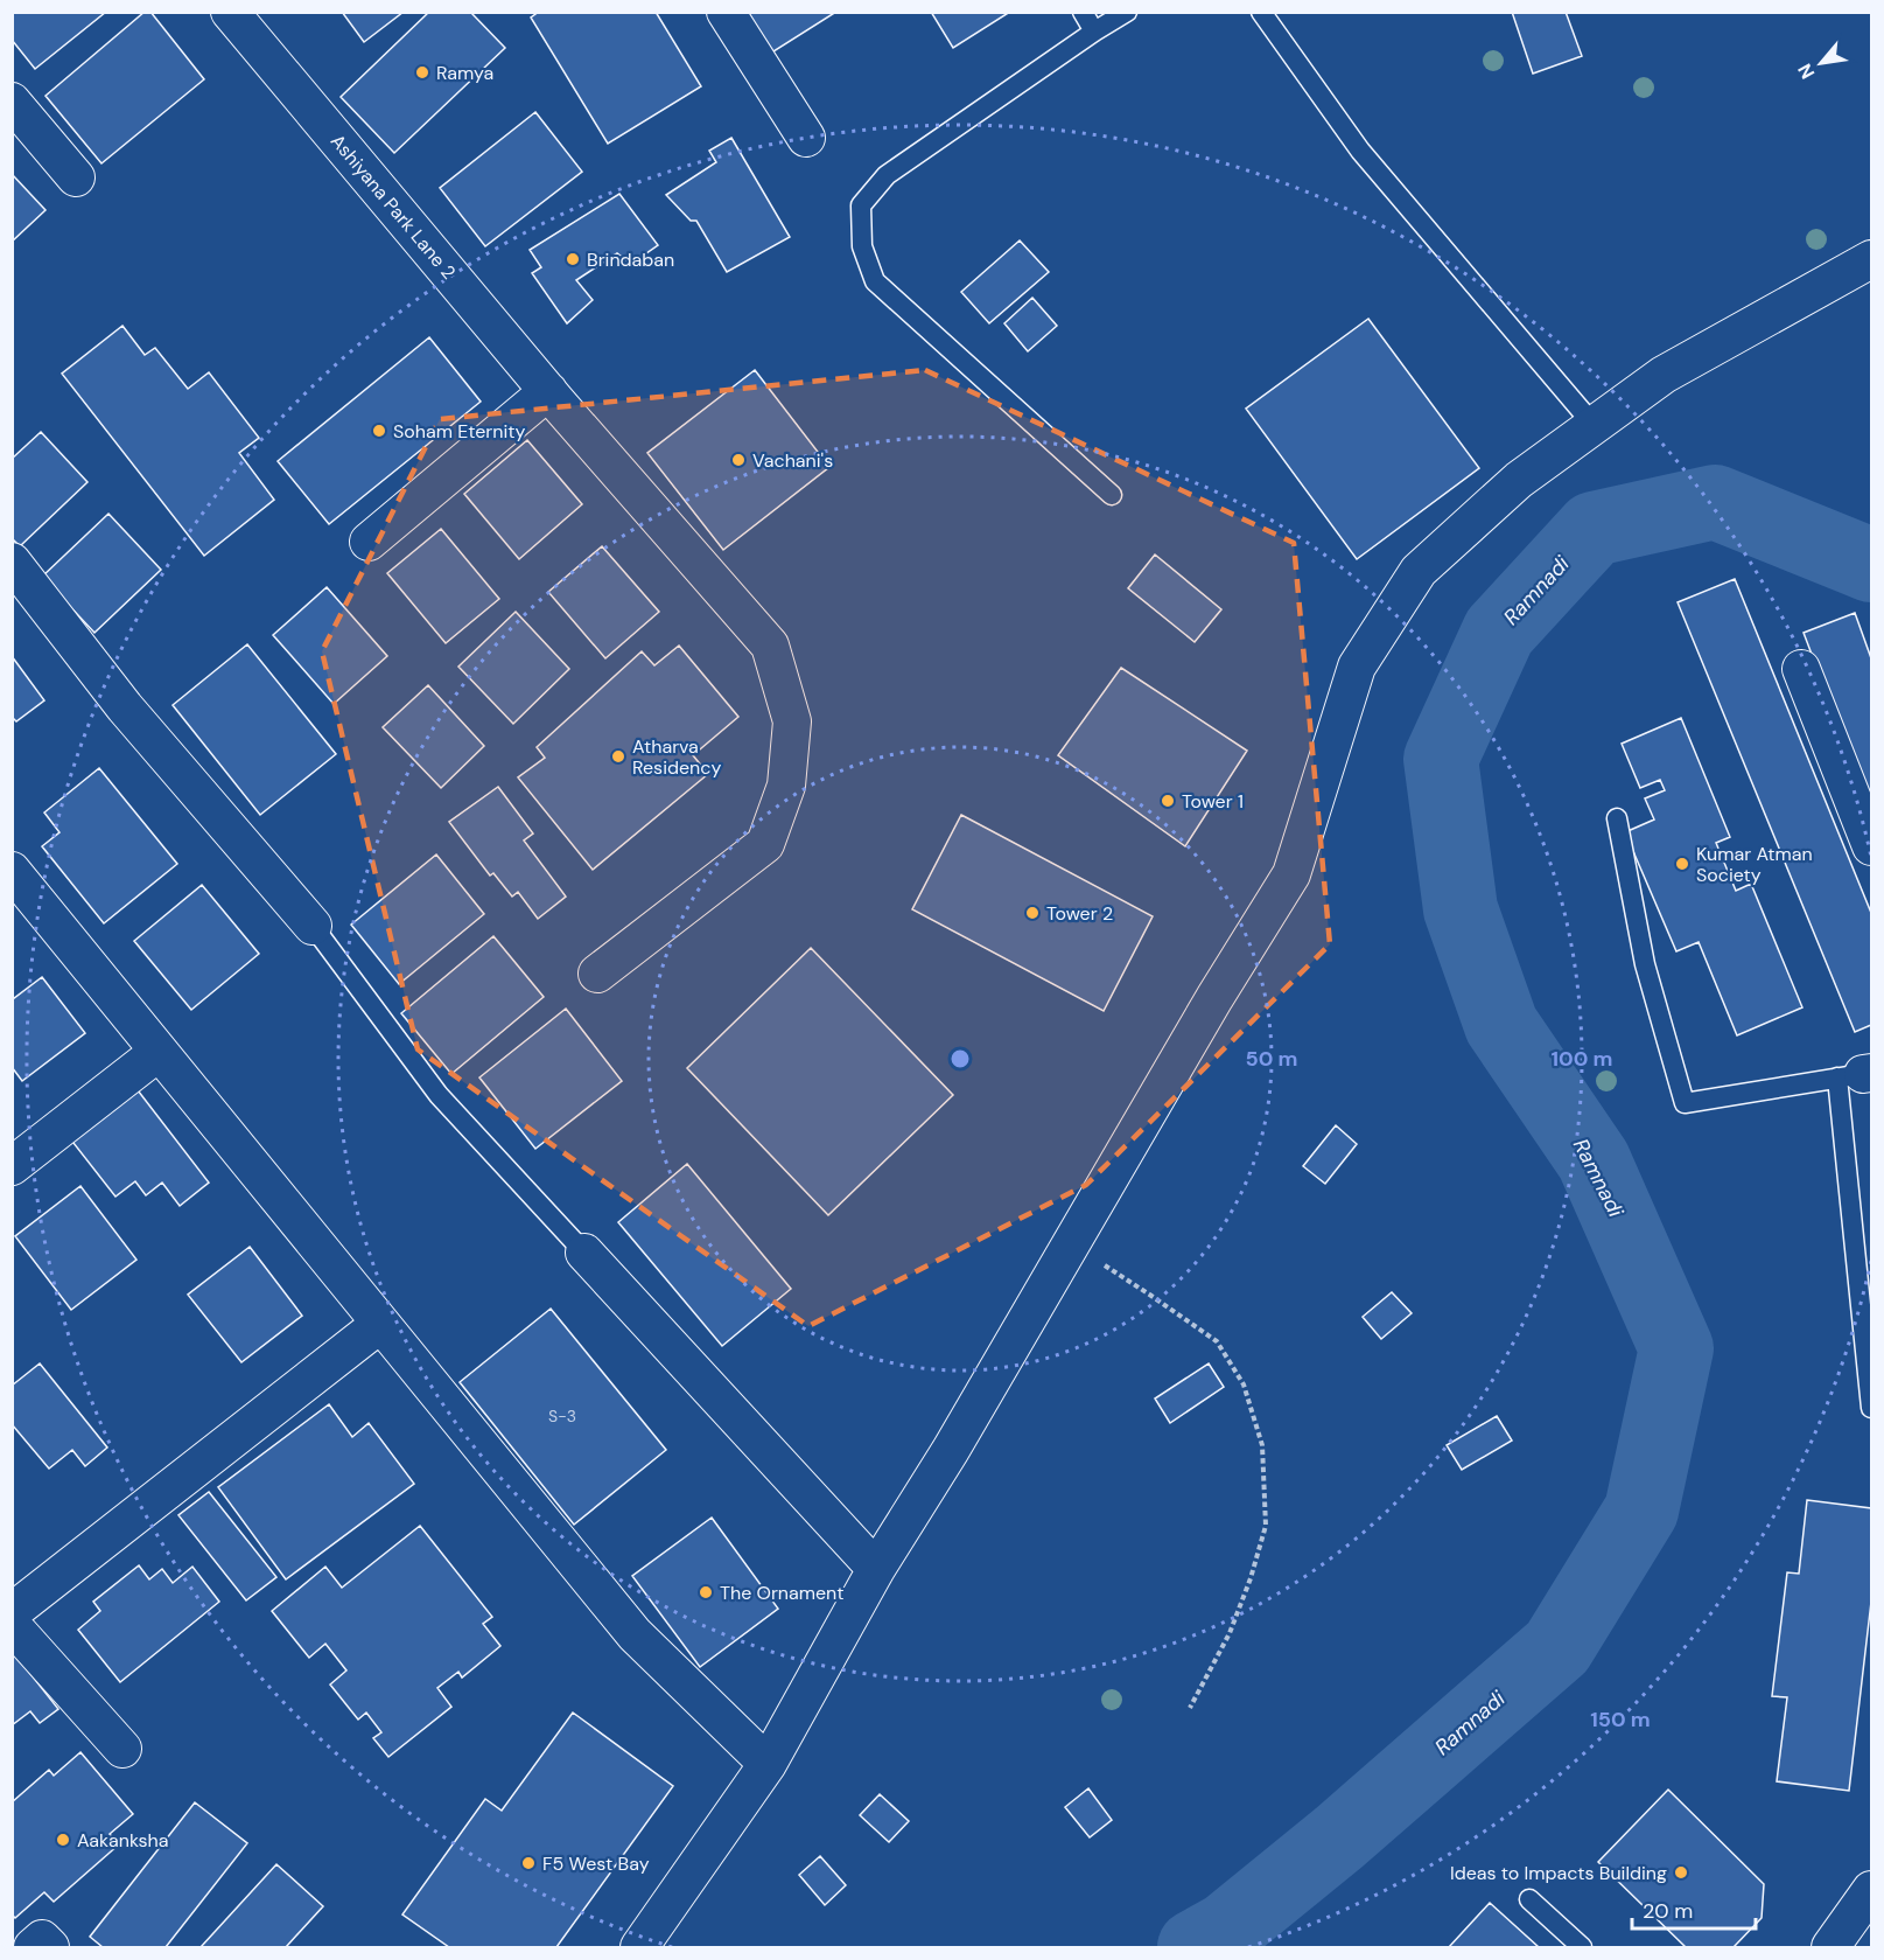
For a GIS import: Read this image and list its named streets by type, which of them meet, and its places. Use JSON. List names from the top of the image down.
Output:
{
  "streets": {
    "street": ["Ashiyana Park Lane 2"]
  },
  "water": ["Ramnadi"],
  "places": [
    "Ramya",
    "Brindaban",
    "Soham Eternity",
    "Vachani's",
    "Atharva Residency",
    "Tower 1",
    "Kumar Atman Society",
    "Tower 2",
    "The Ornament",
    "Aakanksha",
    "F5 West Bay",
    "Ideas to Impacts Building"
  ],
  "house_numbers": ["S-3"],
  "scale_bar": "20 m",
  "north": "bottom left",
  "rings": ["50 m", "100 m", "150 m"]
}
